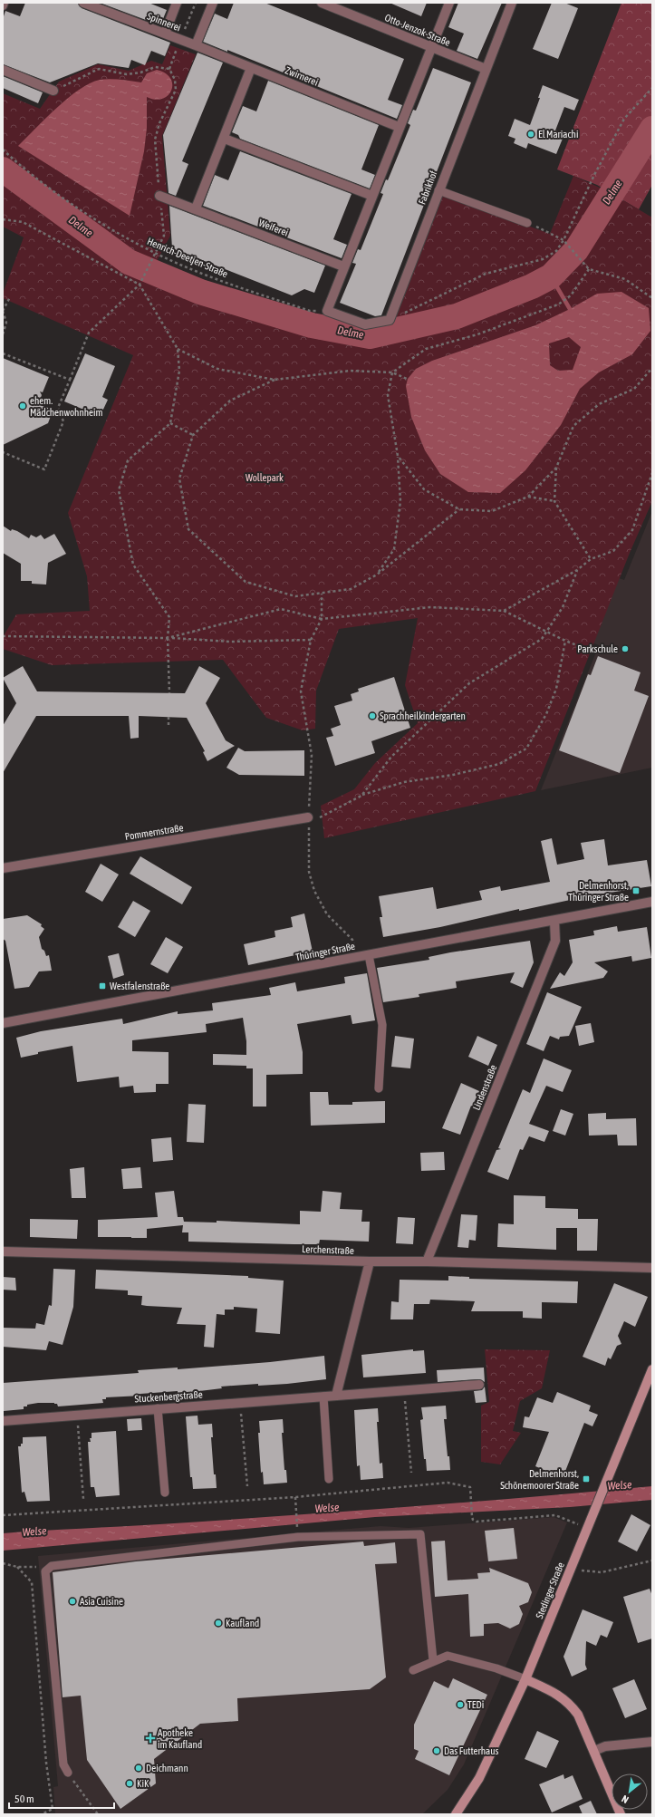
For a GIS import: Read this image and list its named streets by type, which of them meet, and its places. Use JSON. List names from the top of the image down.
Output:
{
  "streets": {
    "main road": ["Stedinger Straße"],
    "street": [
      "Spinnerei",
      "Otto-Jenzok-Straße",
      "Zwirnerei",
      "Fabrikhof",
      "Weiferei",
      "Pommernstraße",
      "Thüringer Straße",
      "Lindenstraße",
      "Lerchenstraße",
      "Stuckenbergstraße"
    ],
    "path": ["Henrich-Deetjen-Straße"]
  },
  "crossings": [
    ["Spinnerei", "Zwirnerei"],
    ["Otto-Jenzok-Straße", "Fabrikhof"],
    ["Thüringer Straße", "Lindenstraße"],
    ["Lindenstraße", "Lerchenstraße"]
  ],
  "water": ["Delme", "Welse"],
  "parks": ["Wollepark"],
  "places": {
    "other": [
      "El Mariachi",
      "ehem. Mädchenwohnheim",
      "Parkschule",
      "Sprachheilkindergarten",
      "Asia Cuisine",
      "Kaufland",
      "TEDi",
      "Das Futterhaus",
      "Deichmann",
      "KiK"
    ],
    "transit": ["Delmenhorst, Thüringer Straße", "Westfalenstraße", "Delmenhorst, Schönemoorer Straße"],
    "health": ["Apotheke im Kaufland"]
  },
  "scale_bar": "50 m",
  "north": "bottom left"
}
